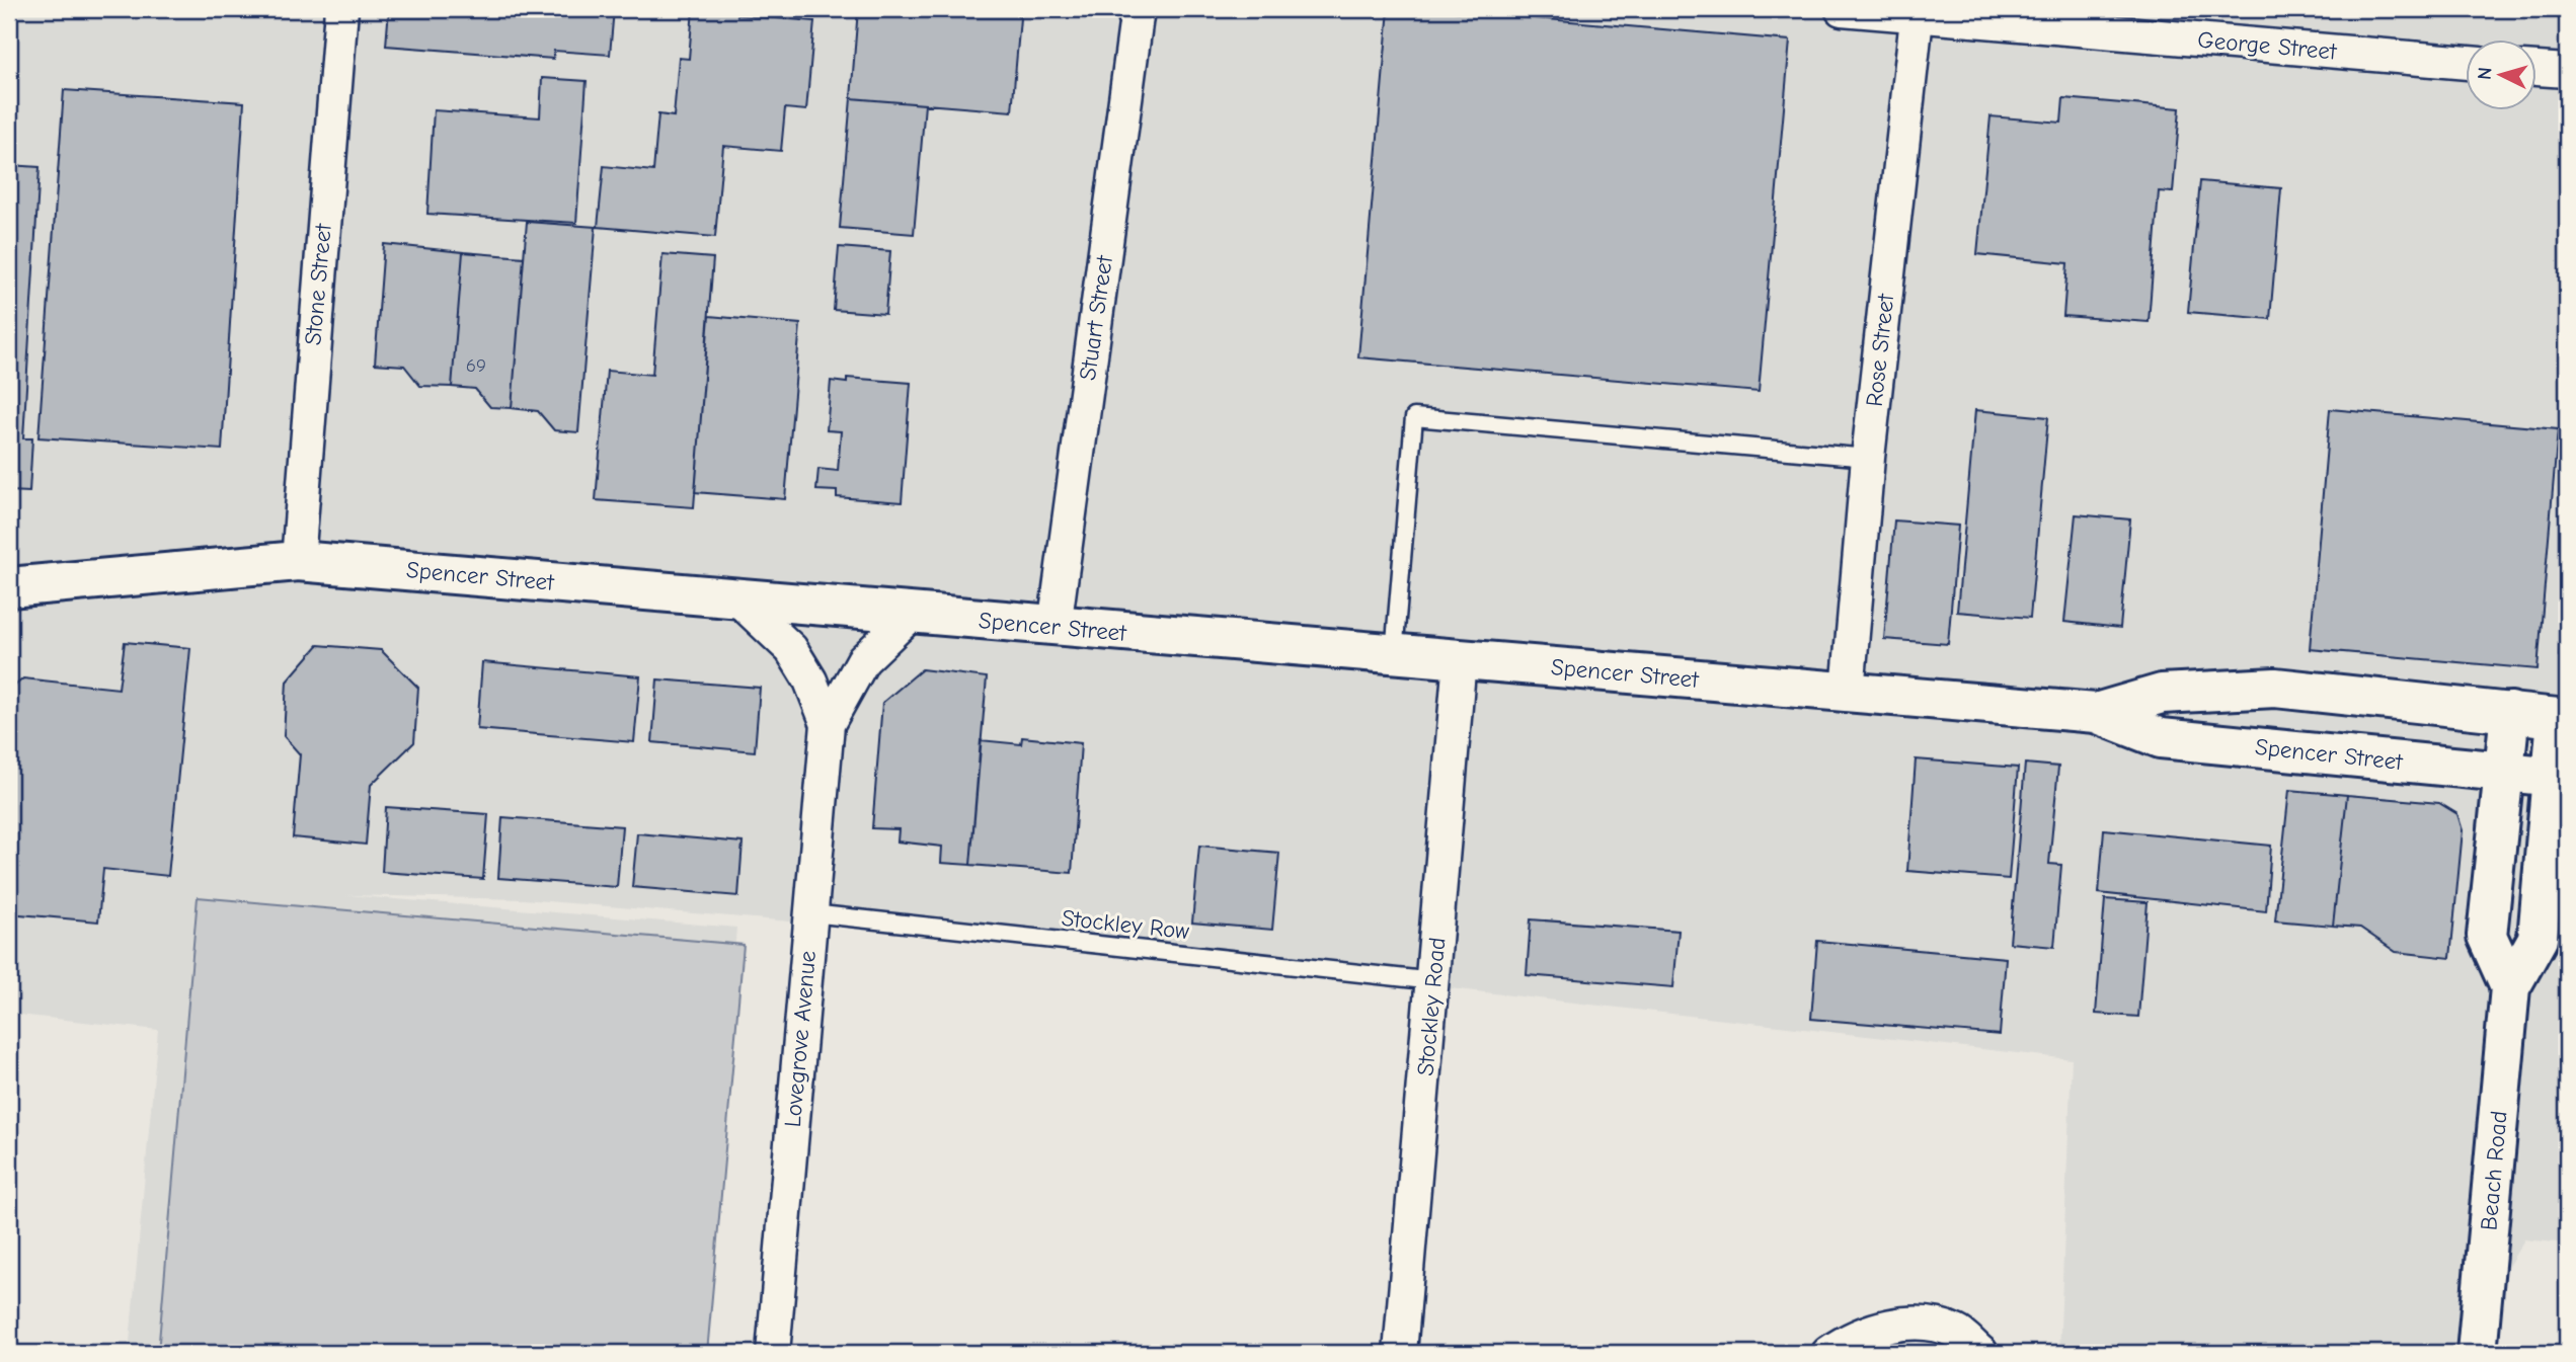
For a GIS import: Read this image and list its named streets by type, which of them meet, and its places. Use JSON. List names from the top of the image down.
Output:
{
  "streets": {
    "main road": ["Spencer Street", "Beach Road"],
    "street": [
      "George Street",
      "Stone Street",
      "Stuart Street",
      "Rose Street",
      "Stockley Road",
      "Lovegrove Avenue"
    ],
    "lane": ["Stockley Row"]
  },
  "crossings": [
    ["George Street", "Rose Street"],
    ["Stone Street", "Spencer Street"],
    ["Stuart Street", "Spencer Street"],
    ["Rose Street", "Spencer Street"],
    ["Spencer Street", "Stockley Road"],
    ["Spencer Street", "Lovegrove Avenue"],
    ["Spencer Street", "Beach Road"],
    ["Stockley Row", "Stockley Road"],
    ["Stockley Row", "Lovegrove Avenue"]
  ],
  "house_numbers": ["69"],
  "north": "left"
}
